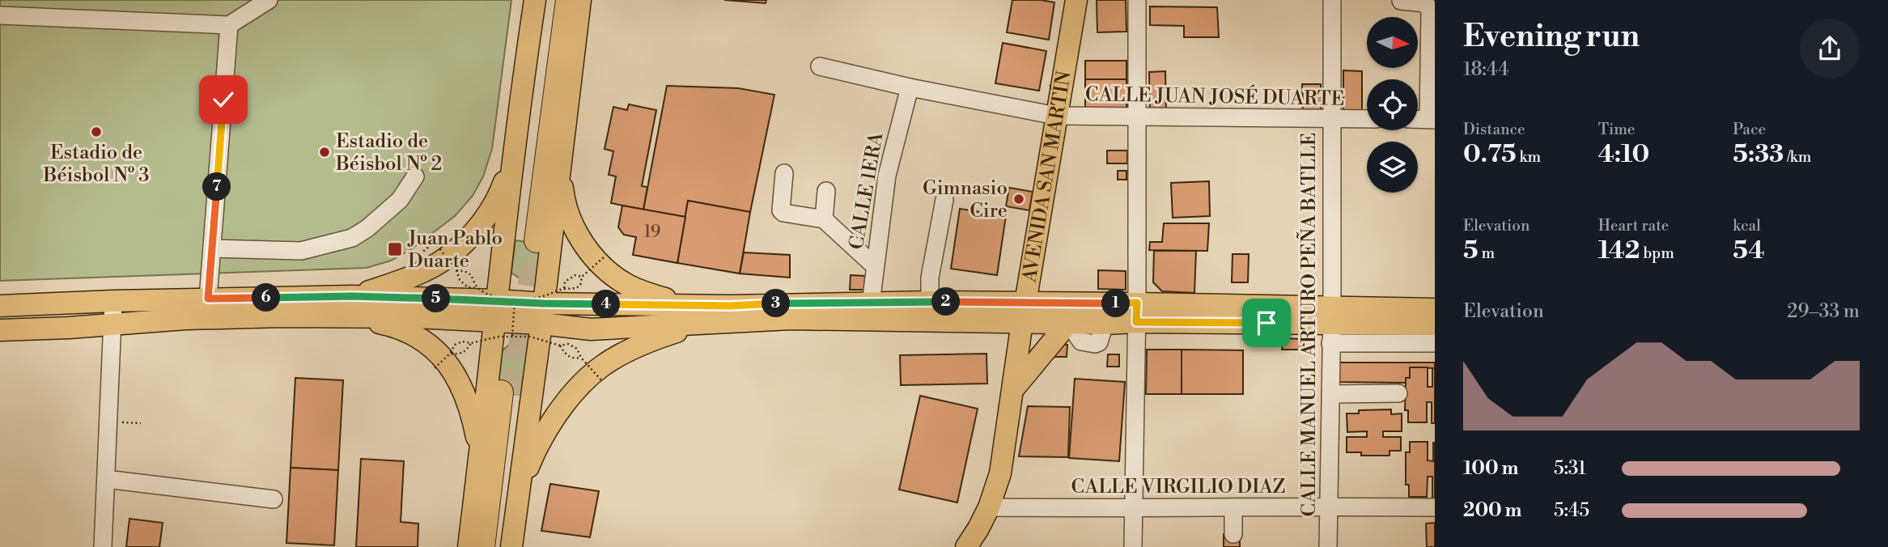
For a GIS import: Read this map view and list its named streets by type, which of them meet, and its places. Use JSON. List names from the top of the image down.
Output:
{
  "streets": {
    "main road": ["AVENIDA SAN MARTÍN"],
    "street": [
      "CALLE JUAN JOSÉ DUARTE",
      "CALLE 1ERA",
      "CALLE MANUEL ARTURO PEÑA BATLLE",
      "CALLE VIRGILIO DIAZ"
    ]
  },
  "crossings": [
    ["CALLE JUAN JOSÉ DUARTE", "AVENIDA SAN MARTÍN"],
    ["CALLE JUAN JOSÉ DUARTE", "CALLE 1ERA"],
    ["CALLE JUAN JOSÉ DUARTE", "CALLE MANUEL ARTURO PEÑA BATLLE"],
    ["AVENIDA SAN MARTÍN", "CALLE VIRGILIO DIAZ"],
    ["CALLE MANUEL ARTURO PEÑA BATLLE", "CALLE VIRGILIO DIAZ"]
  ],
  "places": {
    "other": ["Estadio de Béisbol Nº 3", "Estadio de Béisbol Nº 2", "Gimnasio Cire"],
    "transit": ["Juan Pablo Duarte"]
  },
  "house_numbers": ["19"],
  "north": "right",
  "page": {
    "heading": ["Evening run", "18:44"],
    "stats": [
      ["Distance", "0.75 km"],
      ["Time", "4:10"],
      ["Pace", "5:33 /km"],
      ["Elevation", "5 m"],
      ["Heart rate", "142 bpm"],
      ["kcal", "54"]
    ],
    "pins": [
      "7",
      "6",
      "5",
      "2",
      "1",
      "3",
      "4"
    ],
    "chart": ["Elevation", "29–33 m"],
    "list": [
      {
        "name": "100 m",
        "note": "5:31"
      },
      {
        "name": "200 m",
        "note": "5:45"
      }
    ]
  }
}
